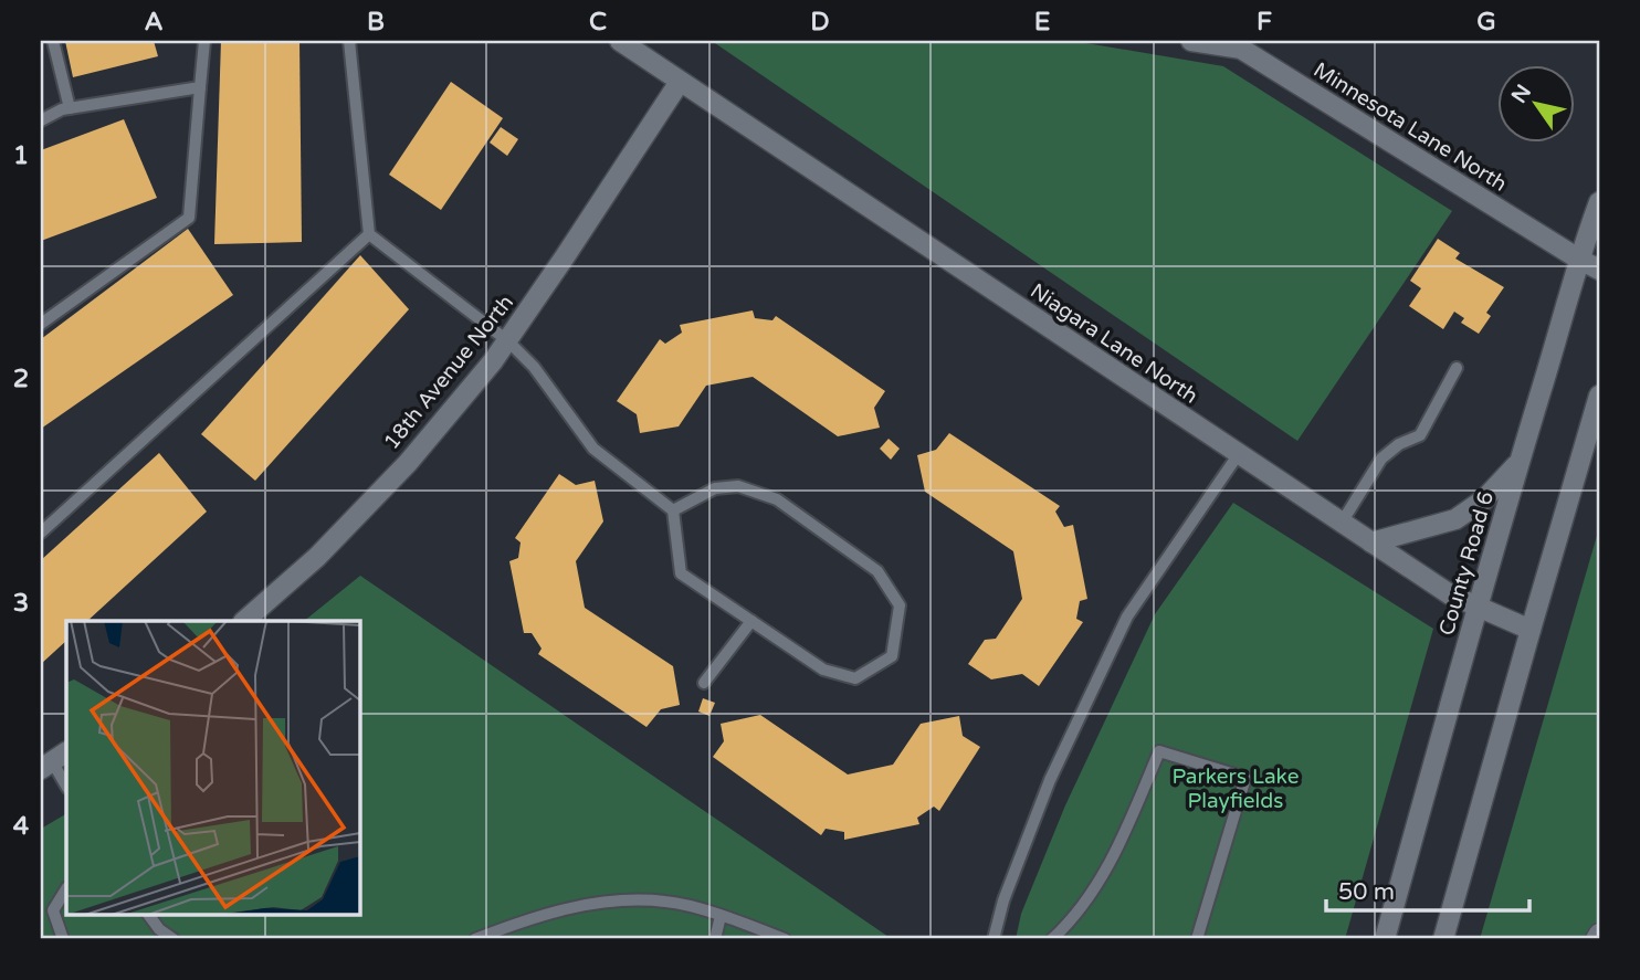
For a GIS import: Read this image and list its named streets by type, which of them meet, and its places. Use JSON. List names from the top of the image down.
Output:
{
  "streets": {
    "street": [
      "Minnesota Lane North",
      "Niagara Lane North",
      "18th Avenue North",
      "County Road 6"
    ]
  },
  "crossings": [
    ["Minnesota Lane North", "County Road 6"],
    ["Niagara Lane North", "18th Avenue North"],
    ["Niagara Lane North", "County Road 6"]
  ],
  "parks": ["Parkers Lake Playfields"],
  "scale_bar": "50 m",
  "north": "top left",
  "grid": {
    "columns": [
      "A",
      "B",
      "C",
      "D",
      "E",
      "F",
      "G"
    ],
    "rows": [
      "1",
      "2",
      "3",
      "4"
    ]
  }
}
